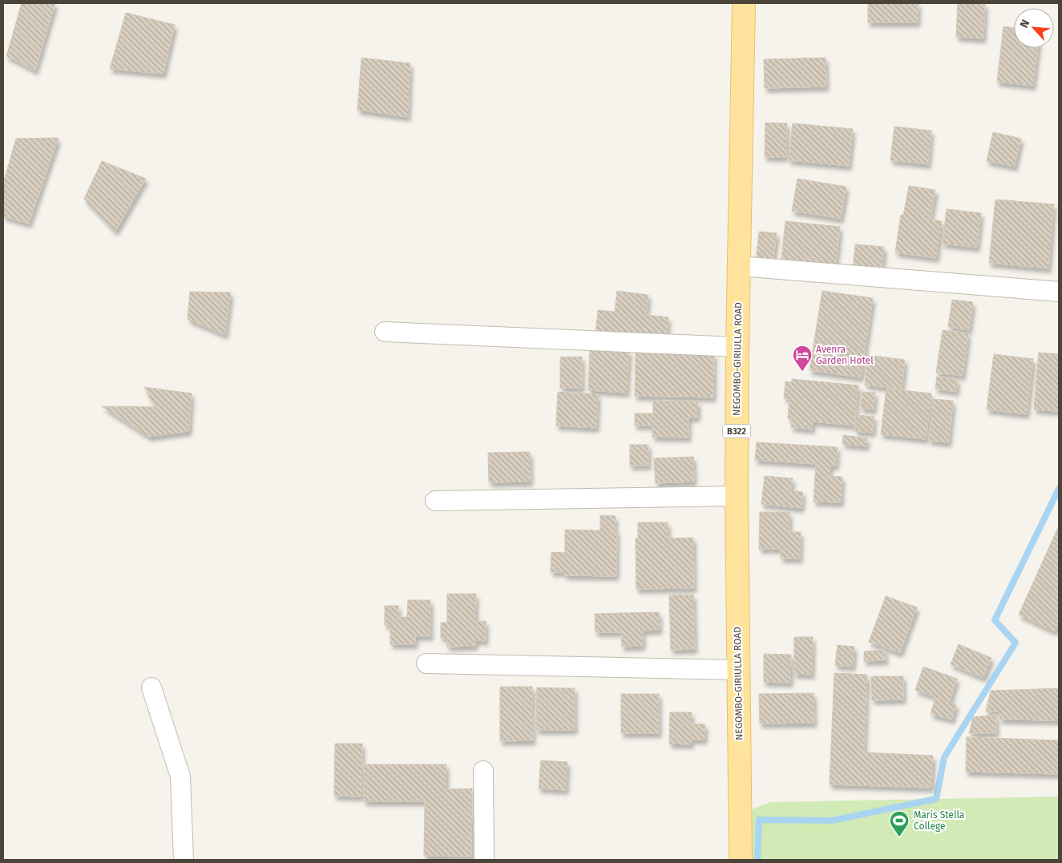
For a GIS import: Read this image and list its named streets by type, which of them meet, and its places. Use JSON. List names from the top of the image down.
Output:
{
  "streets": {
    "main road": ["NEGOMBO-GIRIULLA ROAD", "B322"]
  },
  "places": {
    "hotel": ["Avenra Garden Hotel"],
    "sports": ["Maris Stella College"]
  },
  "north": "top left"
}
